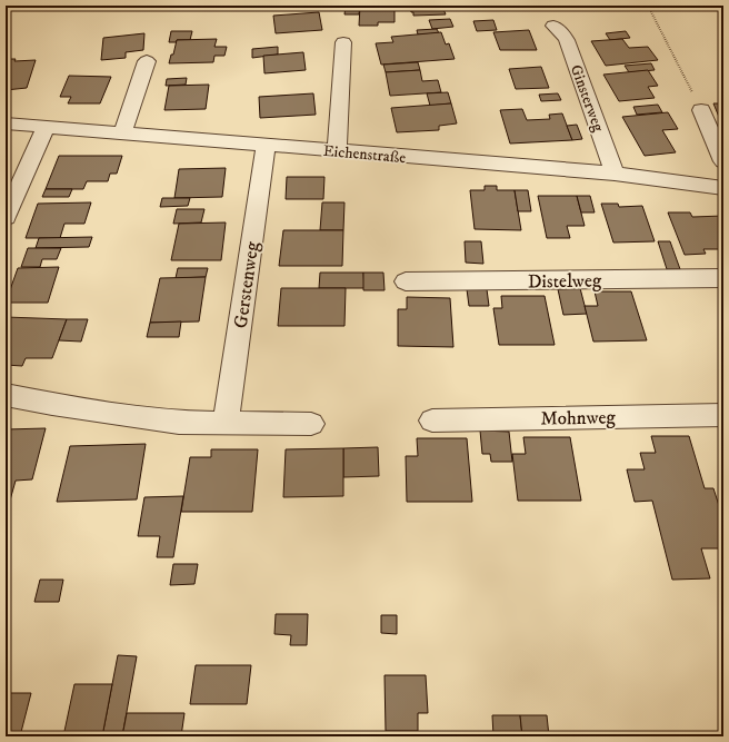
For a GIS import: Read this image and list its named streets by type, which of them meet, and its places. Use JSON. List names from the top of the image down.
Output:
{
  "streets": {
    "street": [
      "Ginsterweg",
      "Eichenstraße",
      "Distelweg",
      "Gerstenweg",
      "Mohnweg"
    ]
  },
  "crossings": [
    ["Ginsterweg", "Eichenstraße"],
    ["Eichenstraße", "Gerstenweg"]
  ]
}
